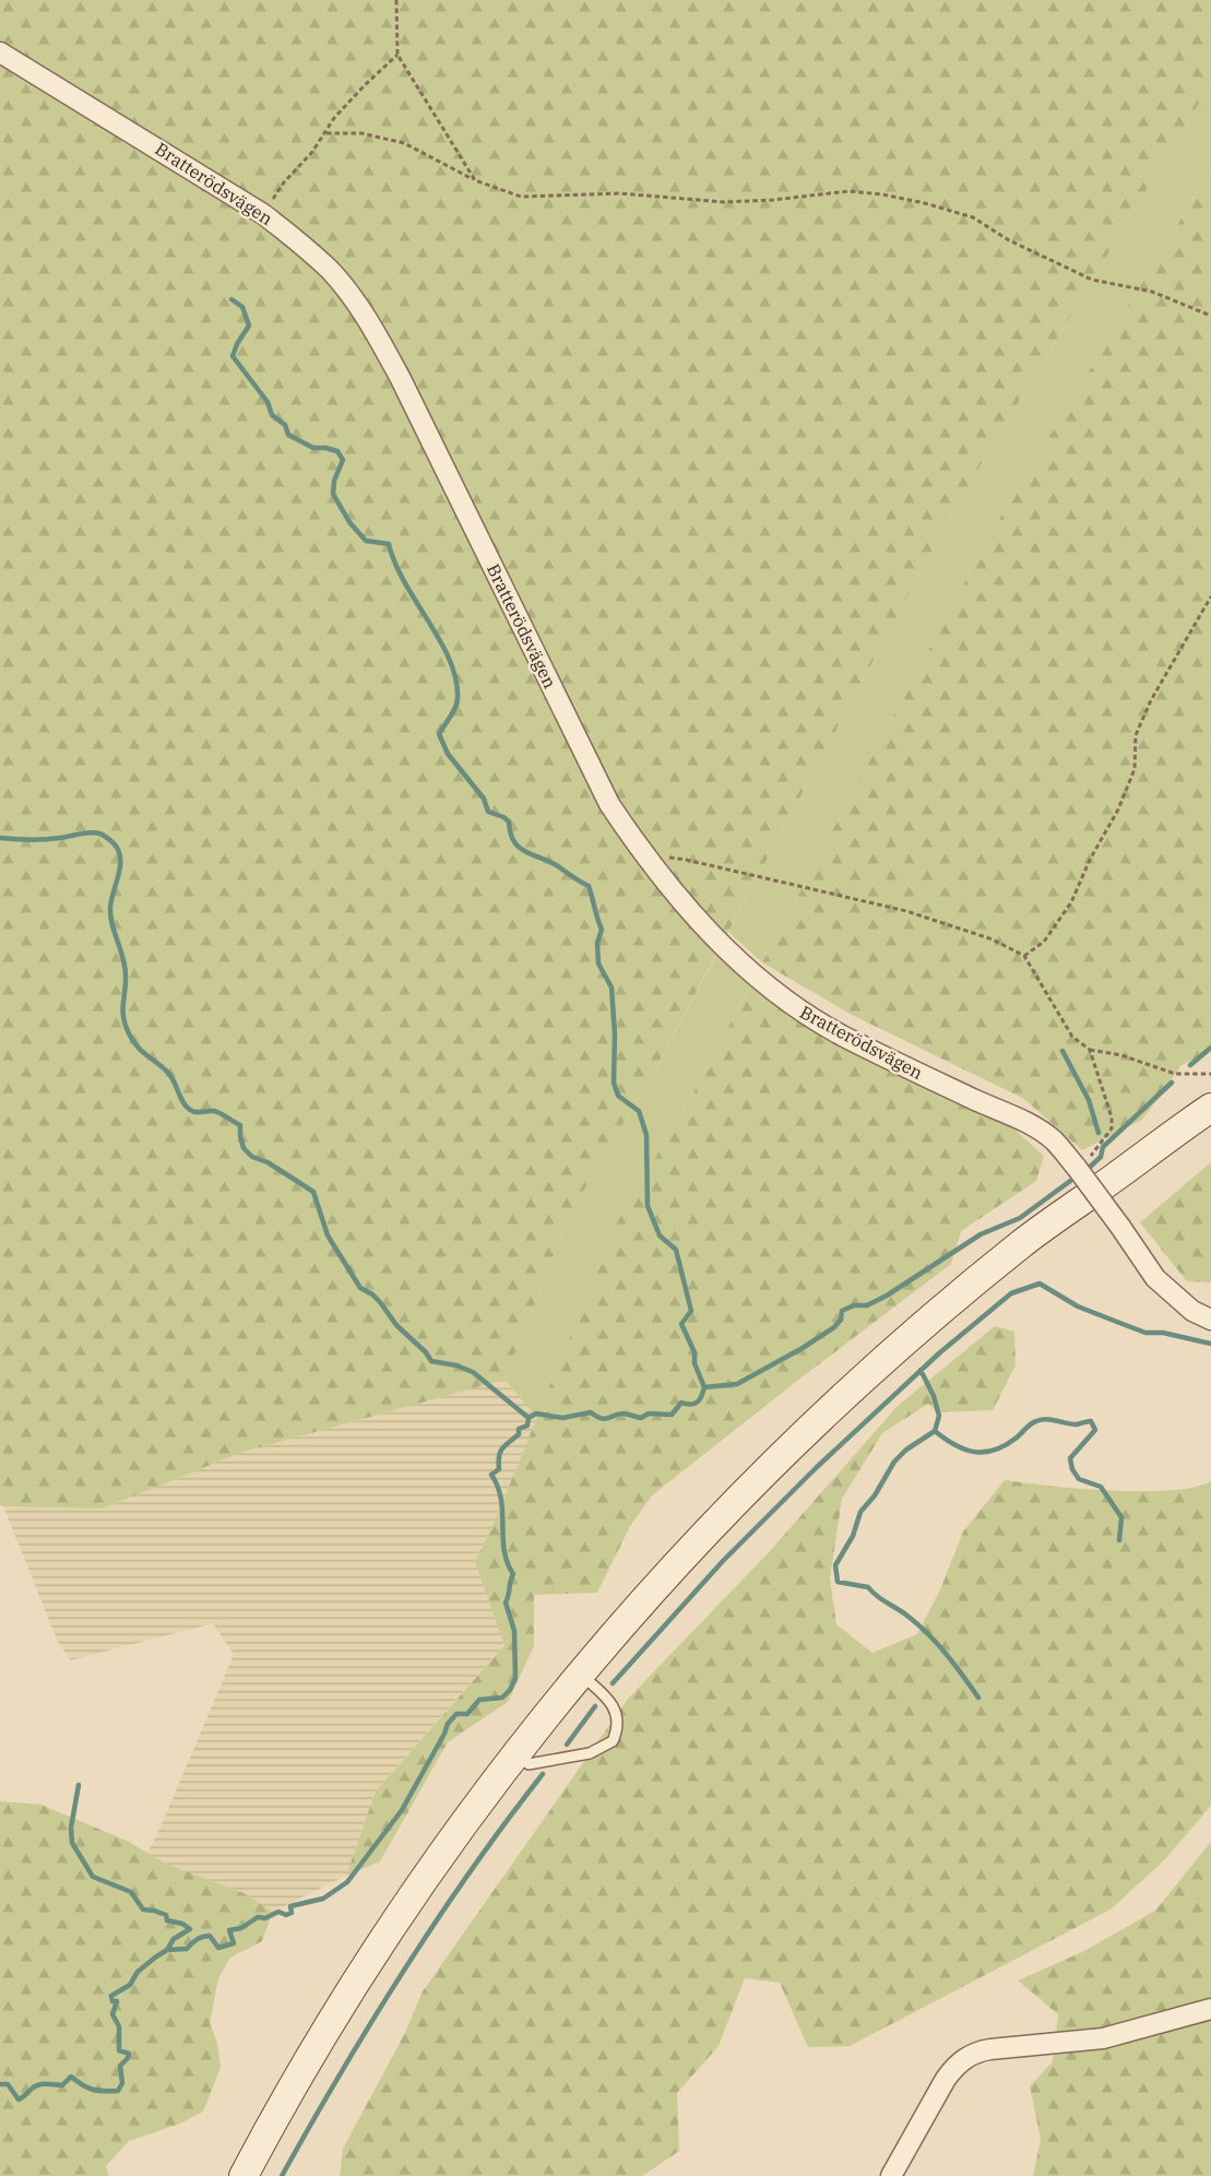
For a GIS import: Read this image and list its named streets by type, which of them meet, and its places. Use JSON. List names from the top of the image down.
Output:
{
  "streets": {
    "street": ["Bratterödsvägen"]
  }
}
